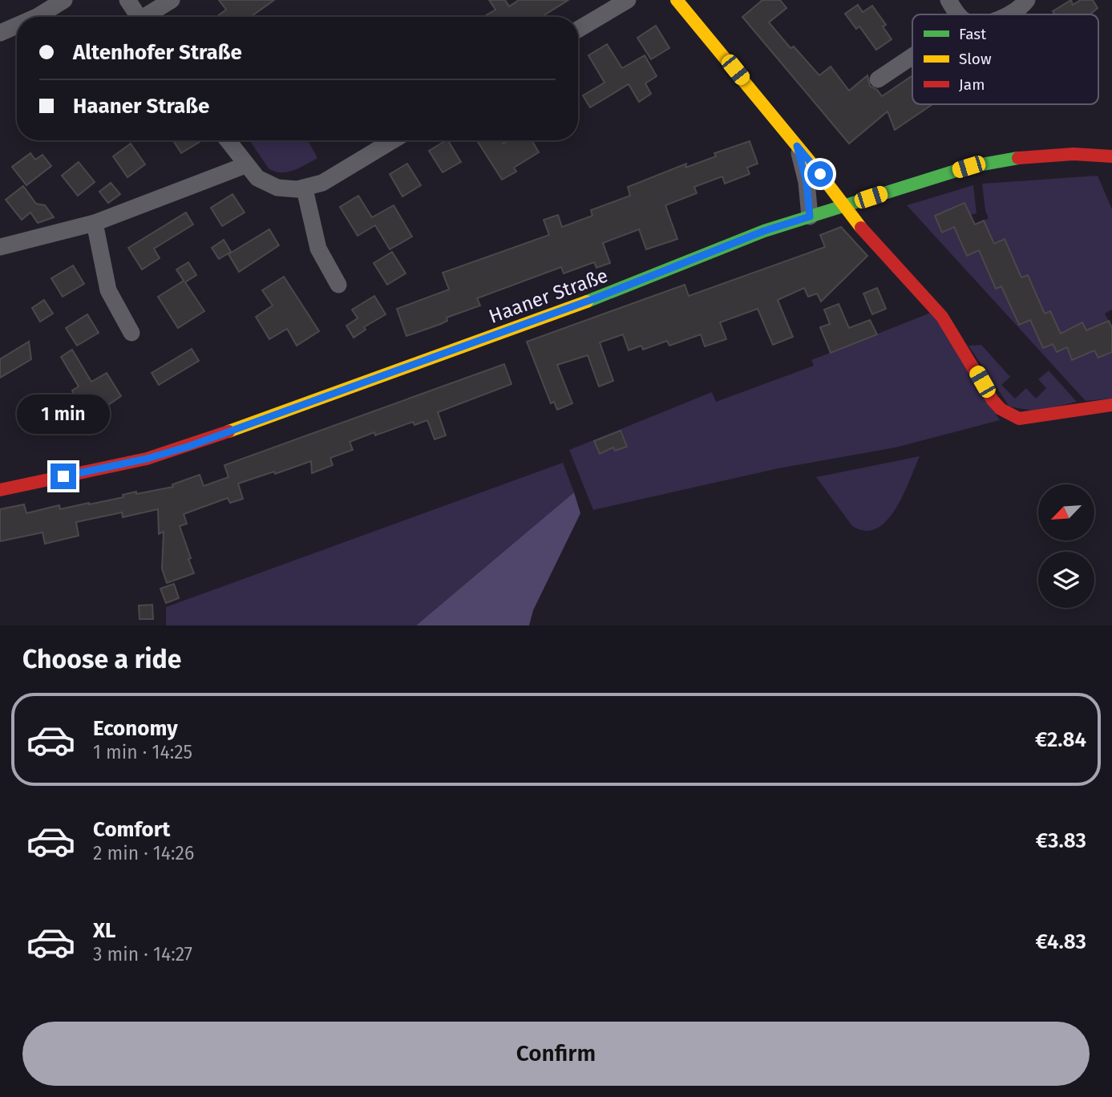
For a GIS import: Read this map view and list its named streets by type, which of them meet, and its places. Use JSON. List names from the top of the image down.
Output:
{
  "streets": {
    "main road": ["Haaner Straße"]
  },
  "legend": ["Fast", "Slow", "Jam"],
  "north": "bottom left",
  "page": {
    "banner": ["Altenhofer Straße", "Haaner Straße"],
    "bubble": "1 min",
    "heading": "Choose a ride",
    "list": [
      {
        "name": "Economy",
        "note": "1 min · 14:25",
        "value": "€2.84"
      },
      {
        "name": "Comfort",
        "note": "2 min · 14:26",
        "value": "€3.83"
      },
      {
        "name": "XL",
        "note": "3 min · 14:27",
        "value": "€4.83"
      }
    ],
    "buttons": "Confirm"
  }
}
